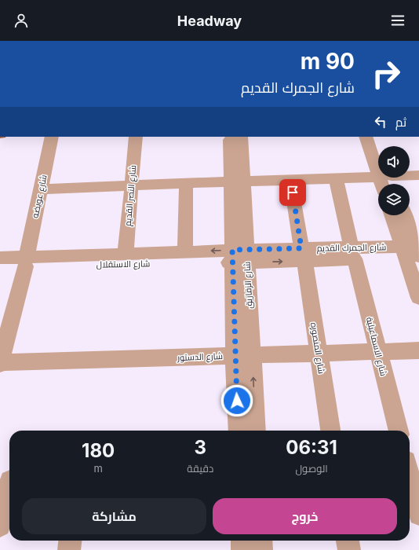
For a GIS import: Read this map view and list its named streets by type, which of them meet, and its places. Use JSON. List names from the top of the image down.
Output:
{
  "streets": {
    "street": [
      "شارع النصر القديم",
      "شارع عويضه",
      "شارع الجمرك القديم",
      "شارع الاستقلال",
      "شارع الزقازيق",
      "شارع الاسماعيلية",
      "شارع المنصوره",
      "شارع الدستور"
    ]
  },
  "crossings": [
    ["شارع النصر القديم", "شارع الاستقلال"],
    ["شارع عويضه", "شارع الاستقلال"],
    ["شارع عويضه", "شارع الدستور"],
    ["شارع الجمرك القديم", "شارع الاستقلال"],
    ["شارع الجمرك القديم", "شارع الزقازيق"],
    ["شارع الجمرك القديم", "شارع الاسماعيلية"],
    ["شارع الجمرك القديم", "شارع المنصوره"],
    ["شارع الاستقلال", "شارع الزقازيق"],
    ["شارع الزقازيق", "شارع الدستور"],
    ["شارع الاسماعيلية", "شارع الدستور"],
    ["شارع المنصوره", "شارع الدستور"]
  ],
  "page": {
    "header": "Headway",
    "turn": ["90 m", "شارع الجمرك القديم"],
    "then": "ثم",
    "eta": [
      "06:31",
      "الوصول",
      "3",
      "دقيقة",
      "180",
      "m"
    ],
    "buttons": ["خروج", "مشاركة"]
  }
}
